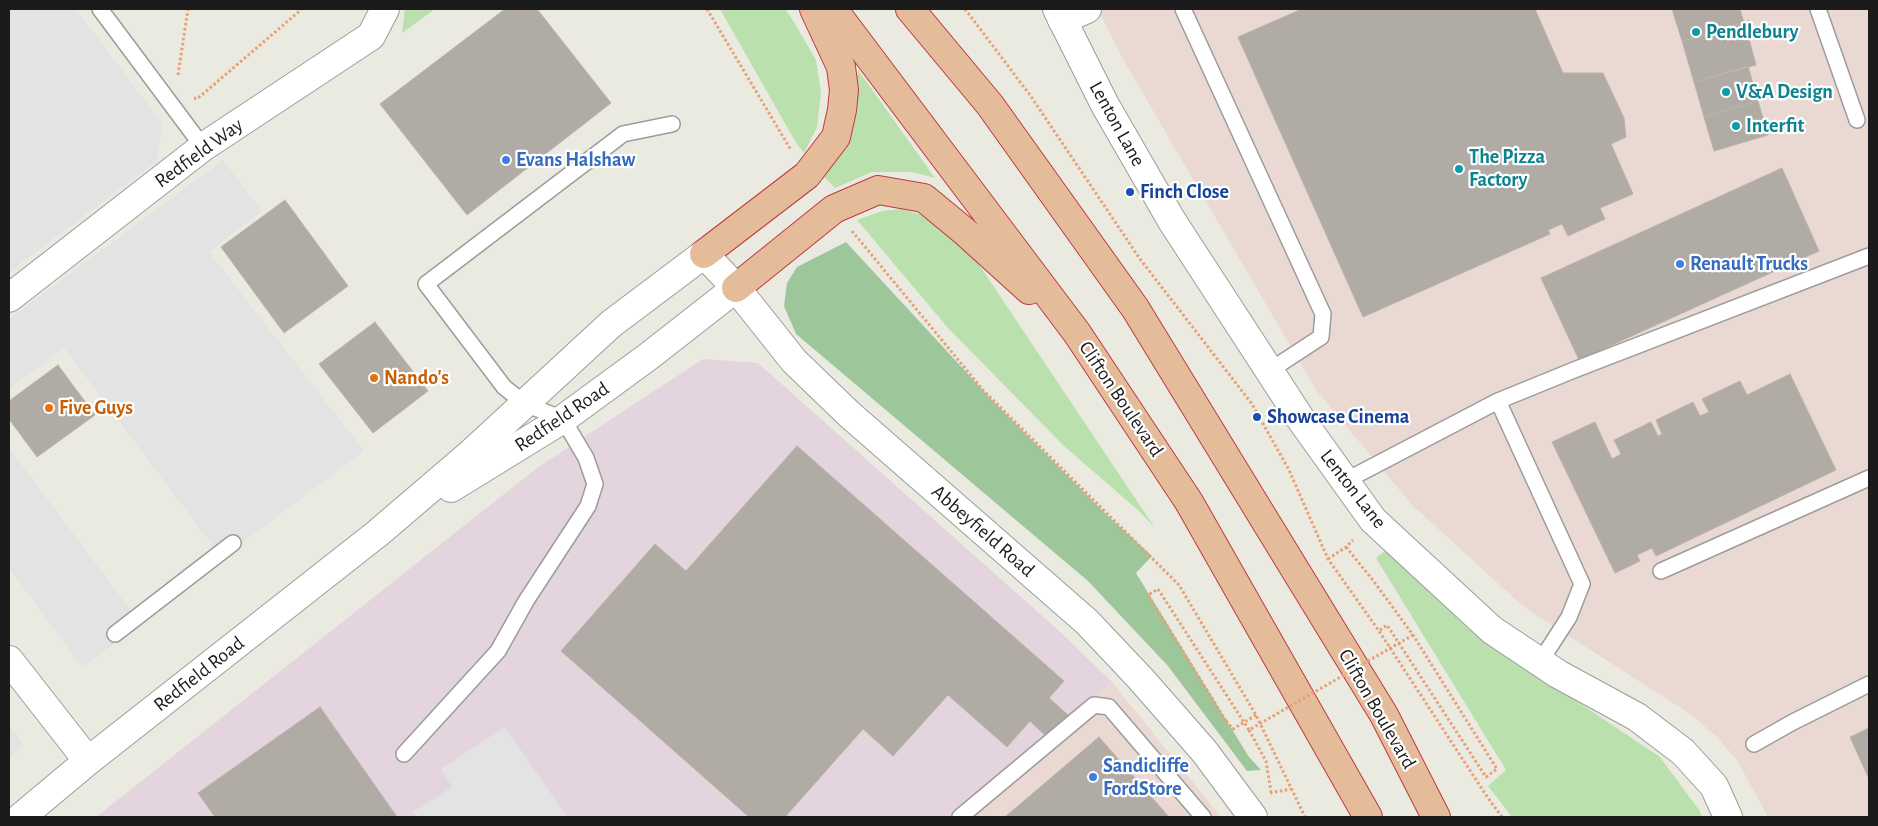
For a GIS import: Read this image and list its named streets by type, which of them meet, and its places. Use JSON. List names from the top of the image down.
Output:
{
  "streets": {
    "highway": ["Clifton Boulevard"],
    "street": [
      "Lenton Lane",
      "Redfield Way",
      "Redfield Road",
      "Abbeyfield Road"
    ]
  },
  "crossings": [
    ["Redfield Road", "Abbeyfield Road"]
  ],
  "places": [
    "Pendlebury",
    "V&A Design",
    "Interfit",
    "Evans Halshaw",
    "The Pizza Factory",
    "Finch Close",
    "Renault Trucks",
    "Nando's",
    "Five Guys",
    "Showcase Cinema",
    "Sandicliffe FordStore"
  ]
}
